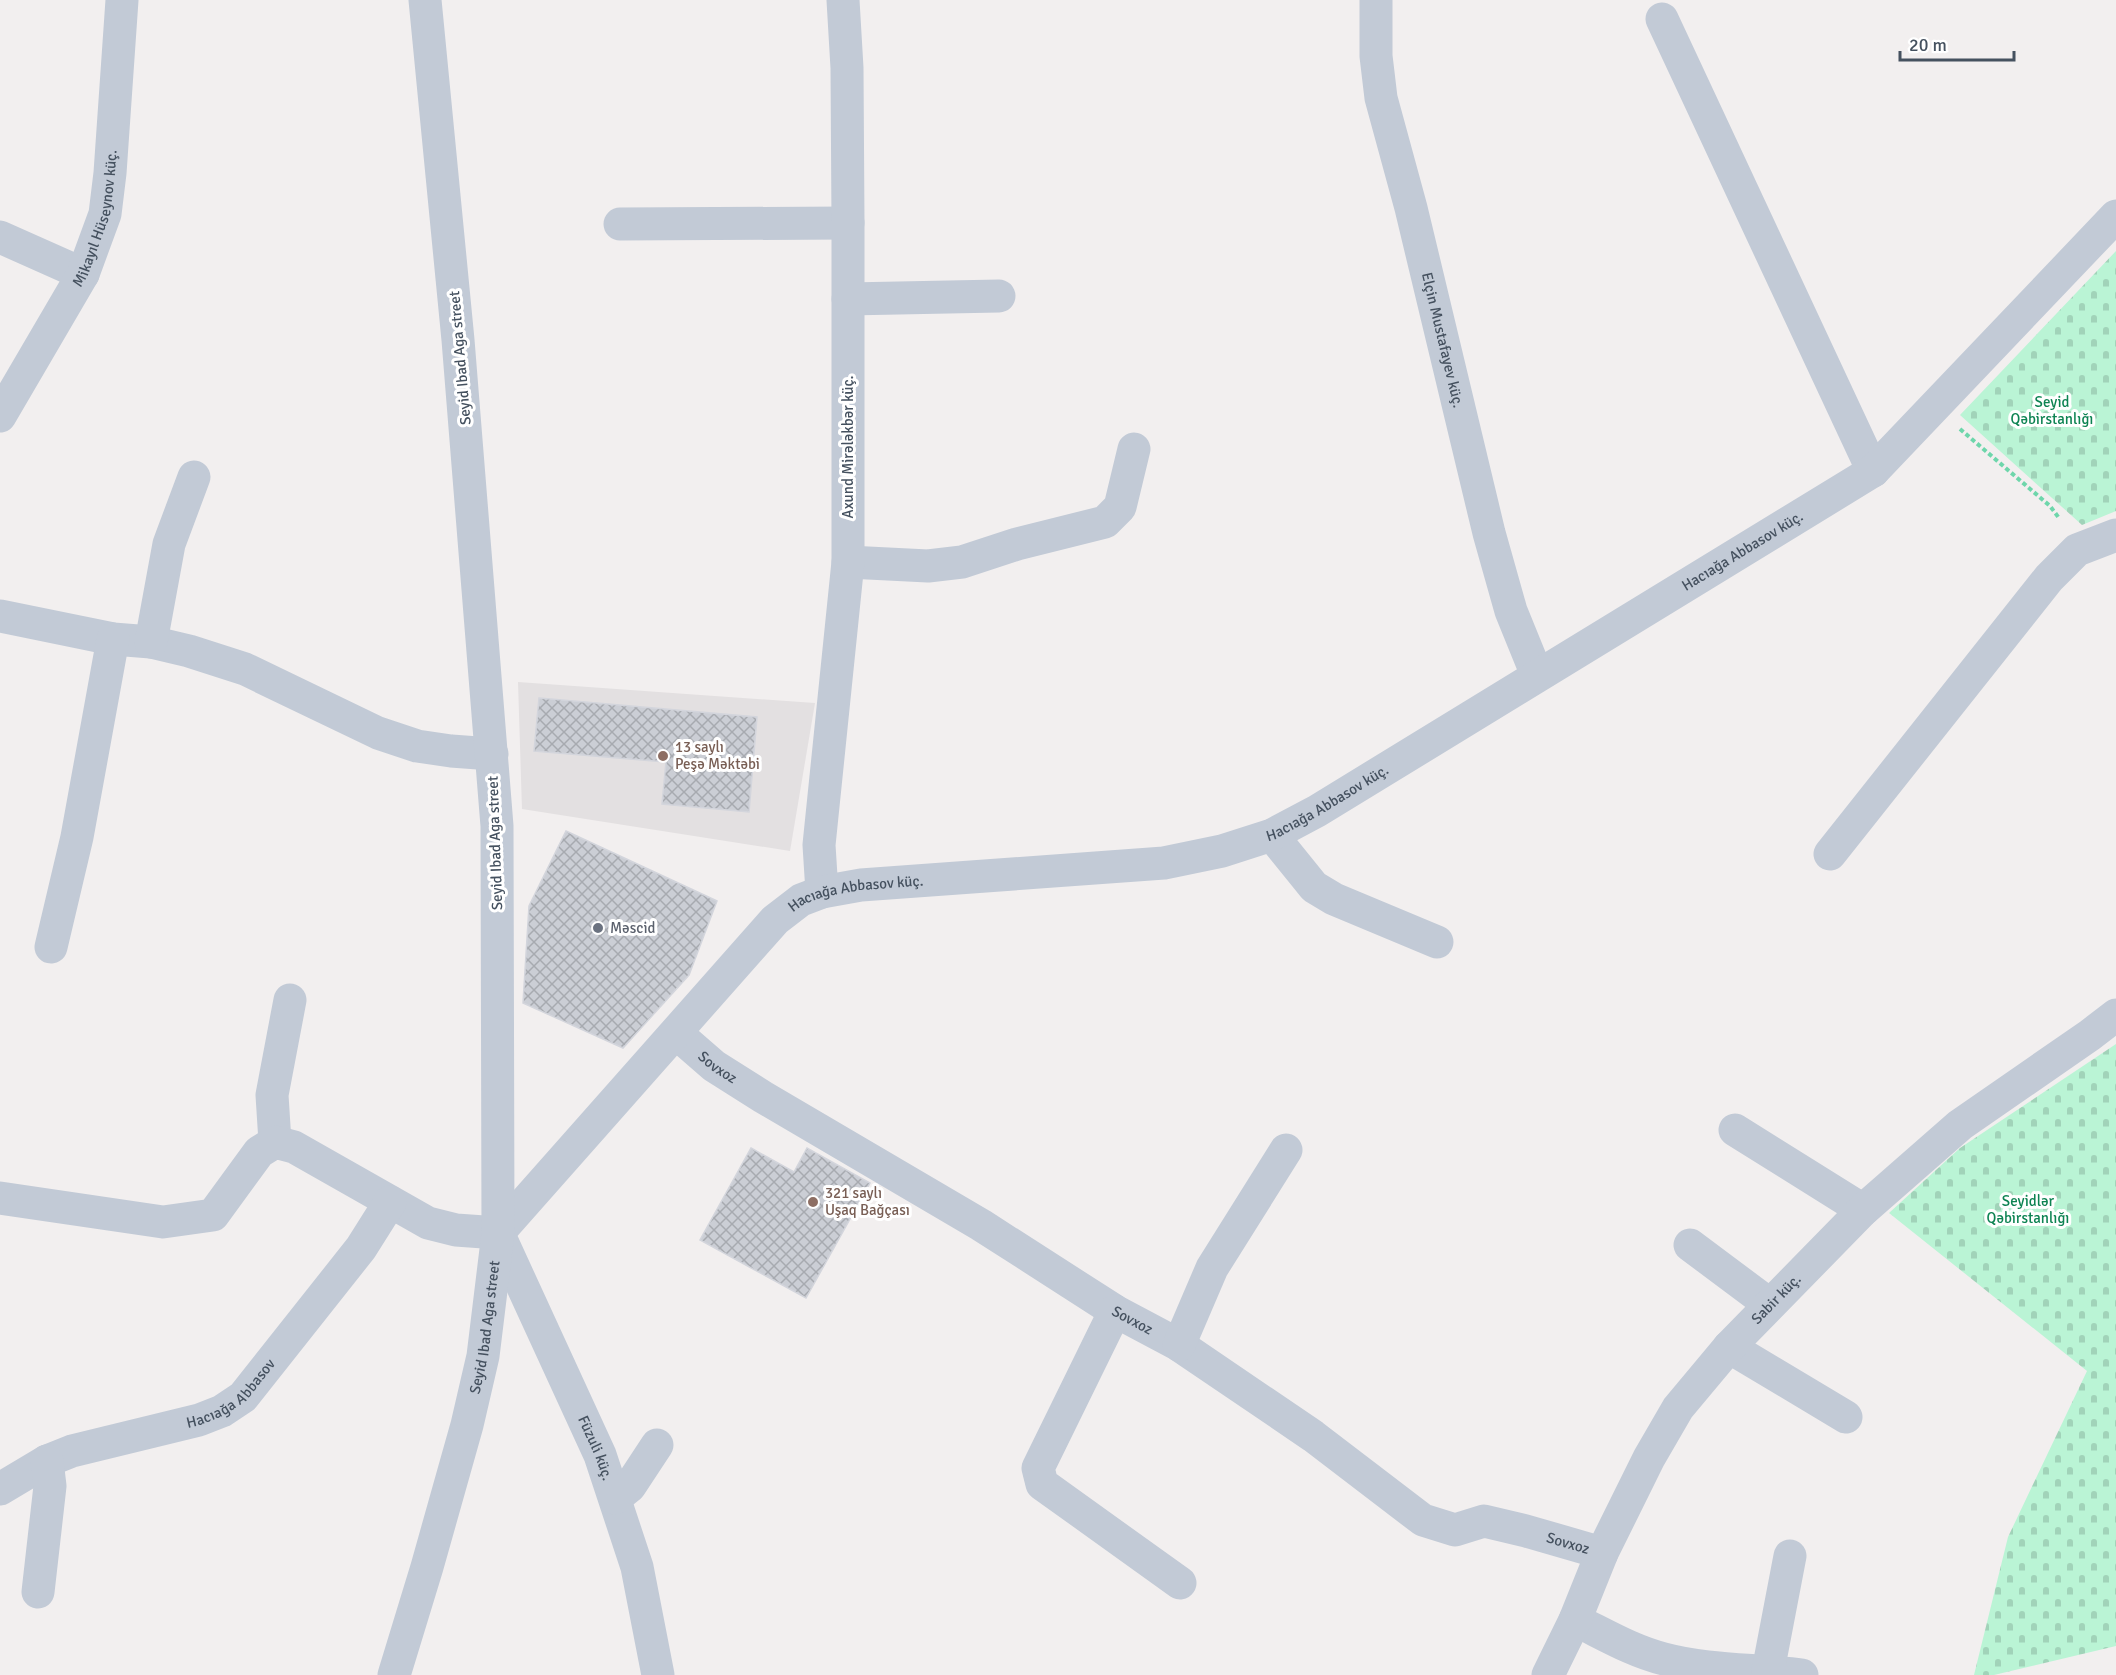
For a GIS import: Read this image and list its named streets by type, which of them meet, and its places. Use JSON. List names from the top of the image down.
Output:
{
  "streets": {
    "street": [
      "Mikayıl Hüseynov küç.",
      "Elçin Mustafayev küç.",
      "Seyid Ibad Aga street",
      "Axund Mirələkbər küç.",
      "Hacıağa Abbasov küç.",
      "Sovxoz",
      "Sabir küç.",
      "Hacıağa Abbasov",
      "Füzuli küç."
    ]
  },
  "crossings": [
    ["Elçin Mustafayev küç.", "Hacıağa Abbasov küç."],
    ["Seyid Ibad Aga street", "Hacıağa Abbasov küç."],
    ["Seyid Ibad Aga street", "Füzuli küç."],
    ["Axund Mirələkbər küç.", "Hacıağa Abbasov küç."],
    ["Hacıağa Abbasov küç.", "Sovxoz"],
    ["Hacıağa Abbasov küç.", "Füzuli küç."],
    ["Sovxoz", "Sabir küç."]
  ],
  "parks": ["Seyid Qəbirstanlığı", "Seyidlər Qəbirstanlığı"],
  "places": ["13 saylı Peşə Məktəbi", "Məscid", "321 saylı Uşaq Bağçası"],
  "scale_bar": "20 m"
}
